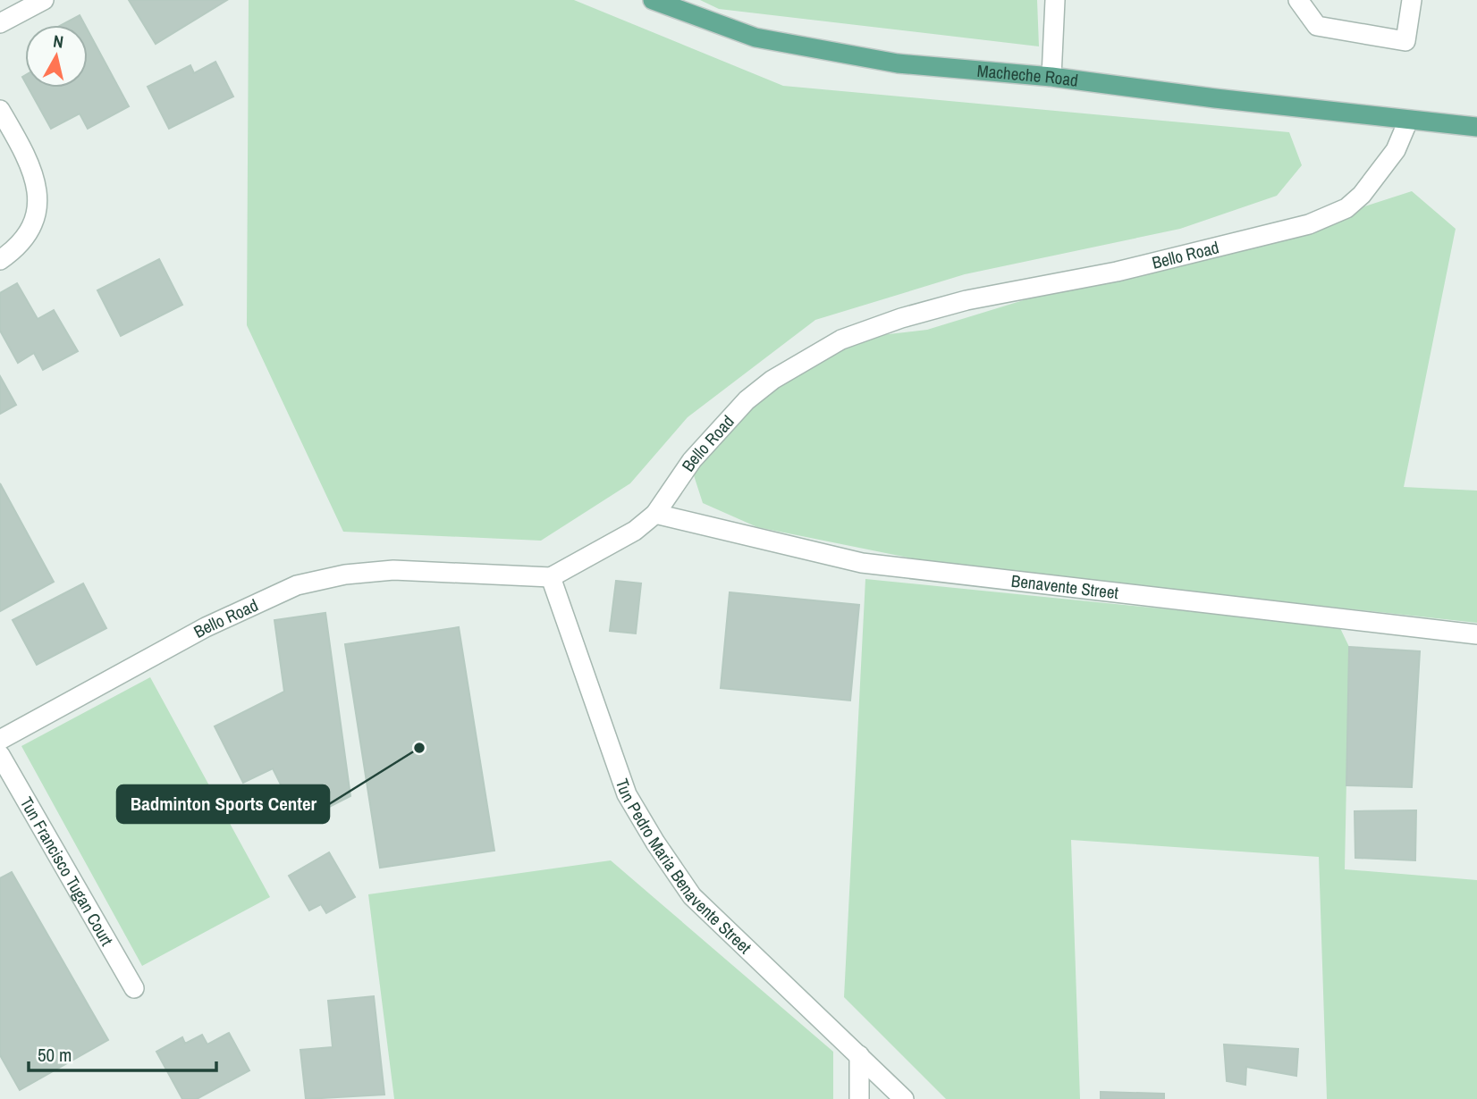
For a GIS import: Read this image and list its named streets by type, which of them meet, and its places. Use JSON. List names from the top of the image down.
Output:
{
  "streets": {
    "main road": ["Macheche Road"],
    "street": [
      "Bello Road",
      "Benavente Street",
      "Tun Pedro Maria Benavente Street",
      "Tun Francisco Tugan Court"
    ]
  },
  "crossings": [
    ["Macheche Road", "Bello Road"],
    ["Bello Road", "Benavente Street"],
    ["Bello Road", "Tun Pedro Maria Benavente Street"]
  ],
  "places": ["Badminton Sports Center"],
  "scale_bar": "50 m",
  "north": "top"
}
